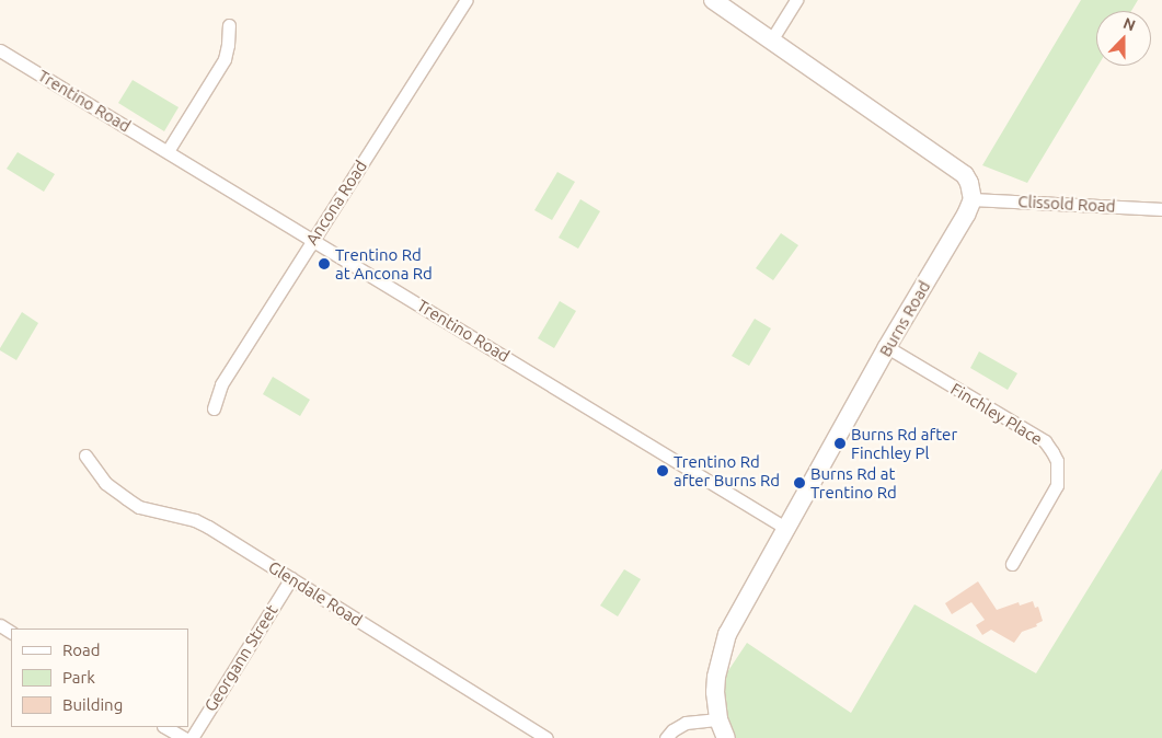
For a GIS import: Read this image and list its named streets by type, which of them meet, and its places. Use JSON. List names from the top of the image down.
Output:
{
  "streets": {
    "main road": ["Burns Road"],
    "street": [
      "Trentino Road",
      "Ancona Road",
      "Clissold Road",
      "Finchley Place",
      "Glendale Road",
      "Georgann Street"
    ]
  },
  "crossings": [
    ["Trentino Road", "Ancona Road"],
    ["Trentino Road", "Burns Road"],
    ["Clissold Road", "Burns Road"],
    ["Burns Road", "Finchley Place"],
    ["Glendale Road", "Georgann Street"]
  ],
  "places": [
    "Trentino Rd at Ancona Rd",
    "Burns Rd after Finchley Pl",
    "Trentino Rd after Burns Rd",
    "Burns Rd at Trentino Rd"
  ],
  "legend": ["Road", "Park", "Building"],
  "north": "top"
}
